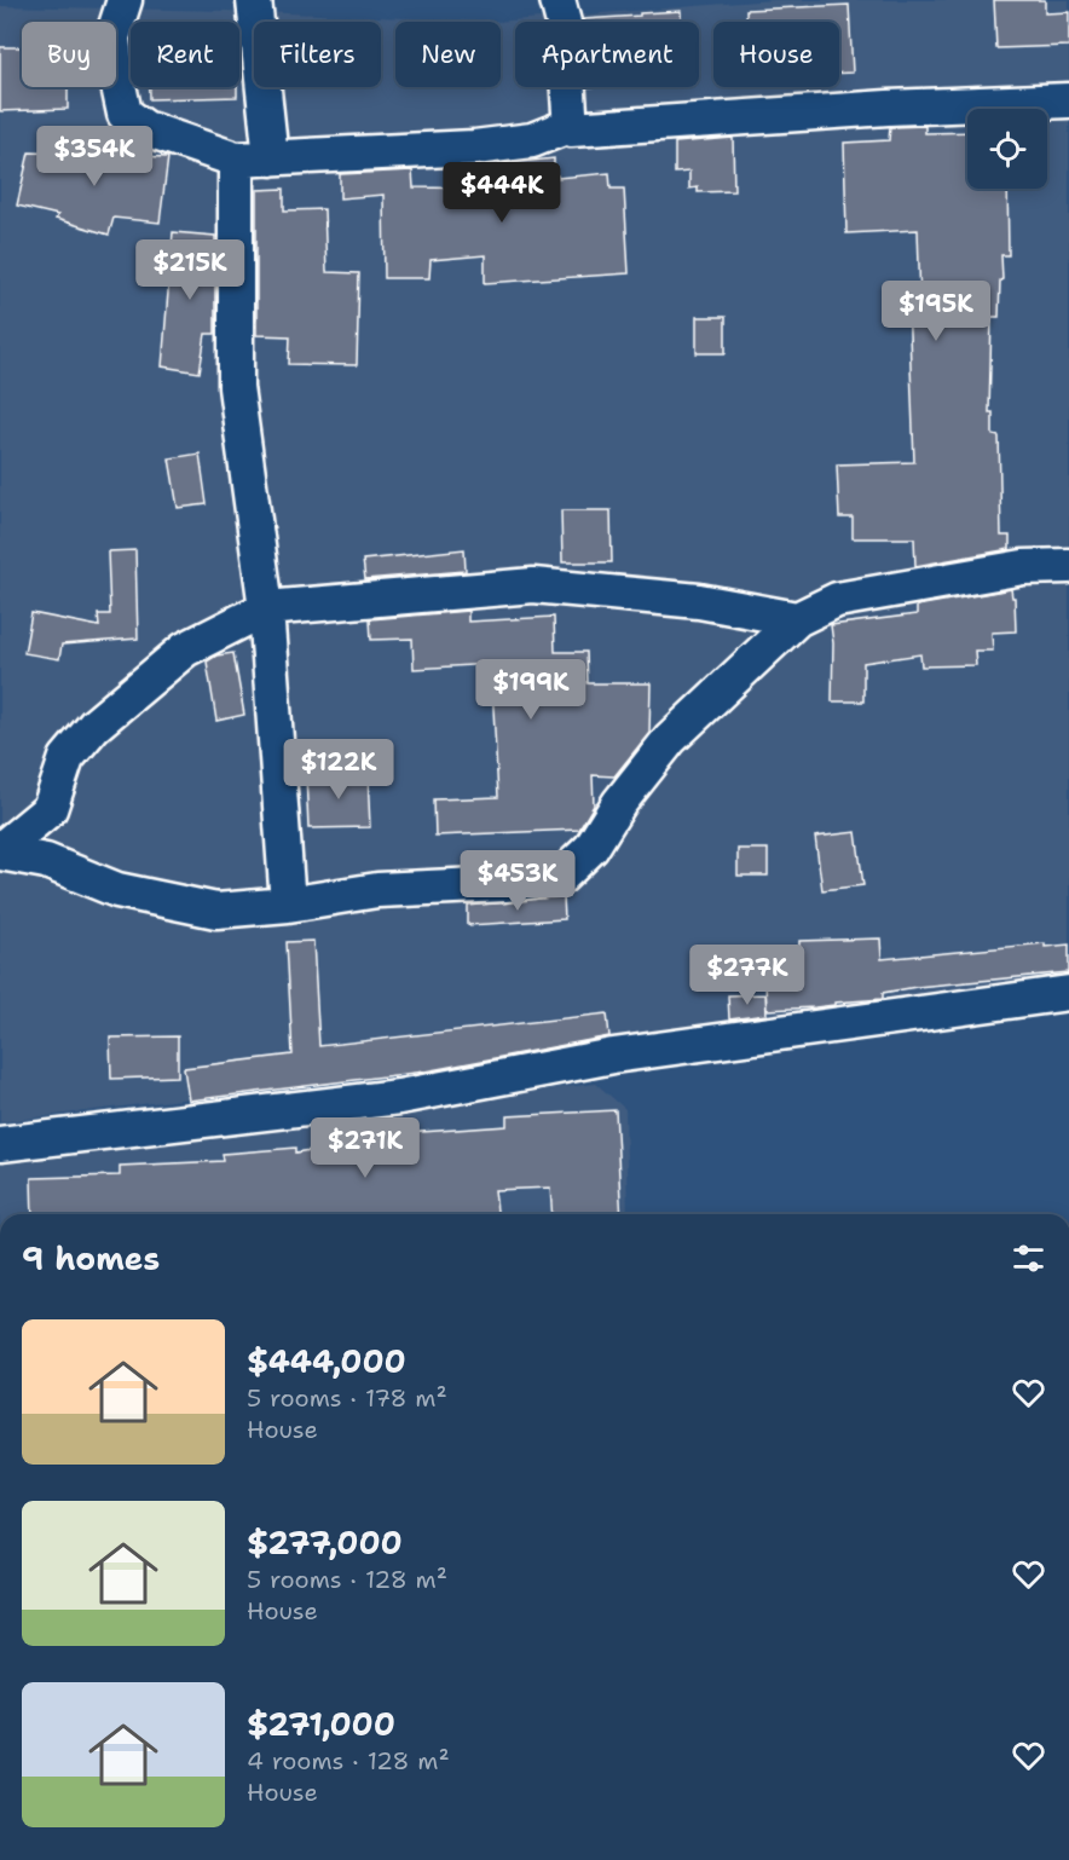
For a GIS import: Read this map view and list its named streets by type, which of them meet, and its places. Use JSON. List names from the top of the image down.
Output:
{
  "page": {
    "chip": [
      "Buy",
      "Rent",
      "Filters",
      "New",
      "Apartment",
      "House"
    ],
    "price": [
      "$354K",
      "$444K",
      "$215K",
      "$195K",
      "$199K",
      "$122K",
      "$453K",
      "$277K",
      "$271K"
    ],
    "heading": "9 homes",
    "list": [
      {
        "name": "$444,000",
        "note": "5 rooms · 178 m² · House"
      },
      {
        "name": "$277,000",
        "note": "5 rooms · 128 m² · House"
      },
      {
        "name": "$271,000",
        "note": "4 rooms · 128 m² · House"
      }
    ]
  }
}
